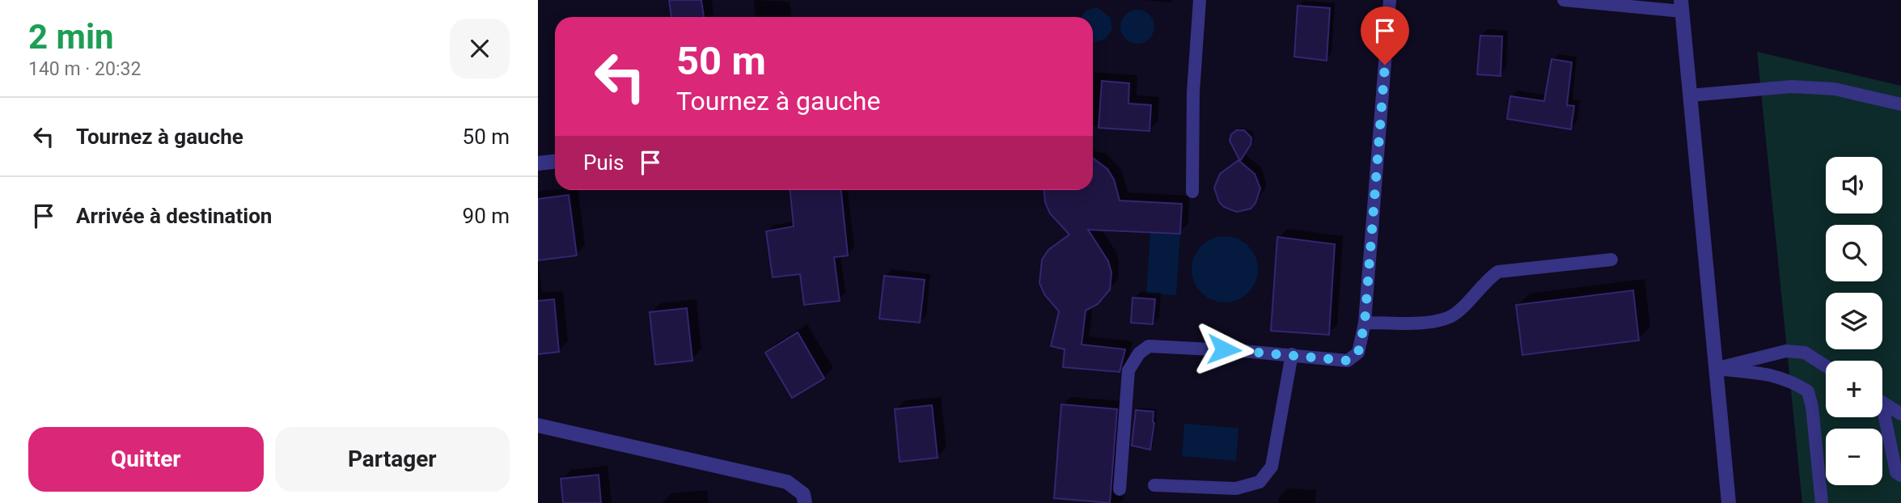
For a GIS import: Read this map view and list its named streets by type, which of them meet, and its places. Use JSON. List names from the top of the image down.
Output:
{
  "page": {
    "heading": ["2 min", "140 m · 20:32"],
    "turn": ["50 m", "Tournez à gauche"],
    "list": [
      {
        "name": "Tournez à gauche",
        "value": "50 m"
      },
      {
        "name": "Arrivée à destination",
        "value": "90 m"
      }
    ],
    "then": "Puis",
    "map_buttons": ["+", "−"],
    "buttons": ["Quitter", "Partager"]
  }
}
